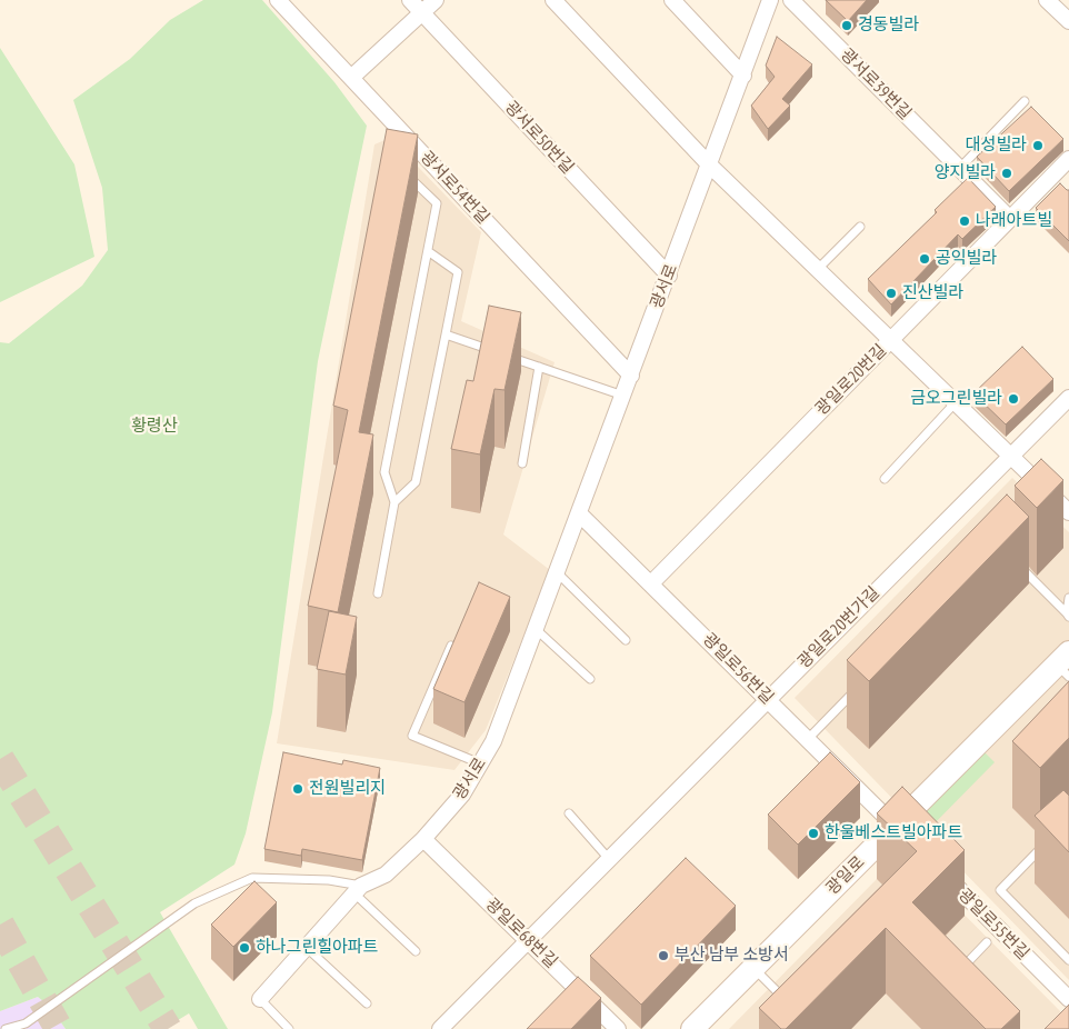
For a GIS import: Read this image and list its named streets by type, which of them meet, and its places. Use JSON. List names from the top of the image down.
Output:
{
  "streets": {
    "street": [
      "광서로39번길",
      "광서로50번길",
      "광서로54번길",
      "광서로",
      "광일로20번길",
      "광일로20번가길",
      "광일로56번길",
      "광일로",
      "광일로55번길",
      "광일로68번길"
    ]
  },
  "crossings": [
    ["광서로39번길", "광일로20번길"],
    ["광서로50번길", "광서로"],
    ["광서로54번길", "광서로"],
    ["광서로", "광일로56번길"],
    ["광서로", "광일로68번길"],
    ["광일로20번길", "광일로56번길"],
    ["광일로20번가길", "광일로56번길"],
    ["광일로20번가길", "광일로68번길"],
    ["광일로56번길", "광일로"]
  ],
  "parks": ["황령산"],
  "places": [
    "경동빌라",
    "대성빌라",
    "양지빌라",
    "나래아트빌",
    "공익빌라",
    "진산빌라",
    "금오그린빌라",
    "전원빌리지",
    "한울베스트빌아파트",
    "하나그린힐아파트",
    "부산 남부 소방서"
  ]
}
